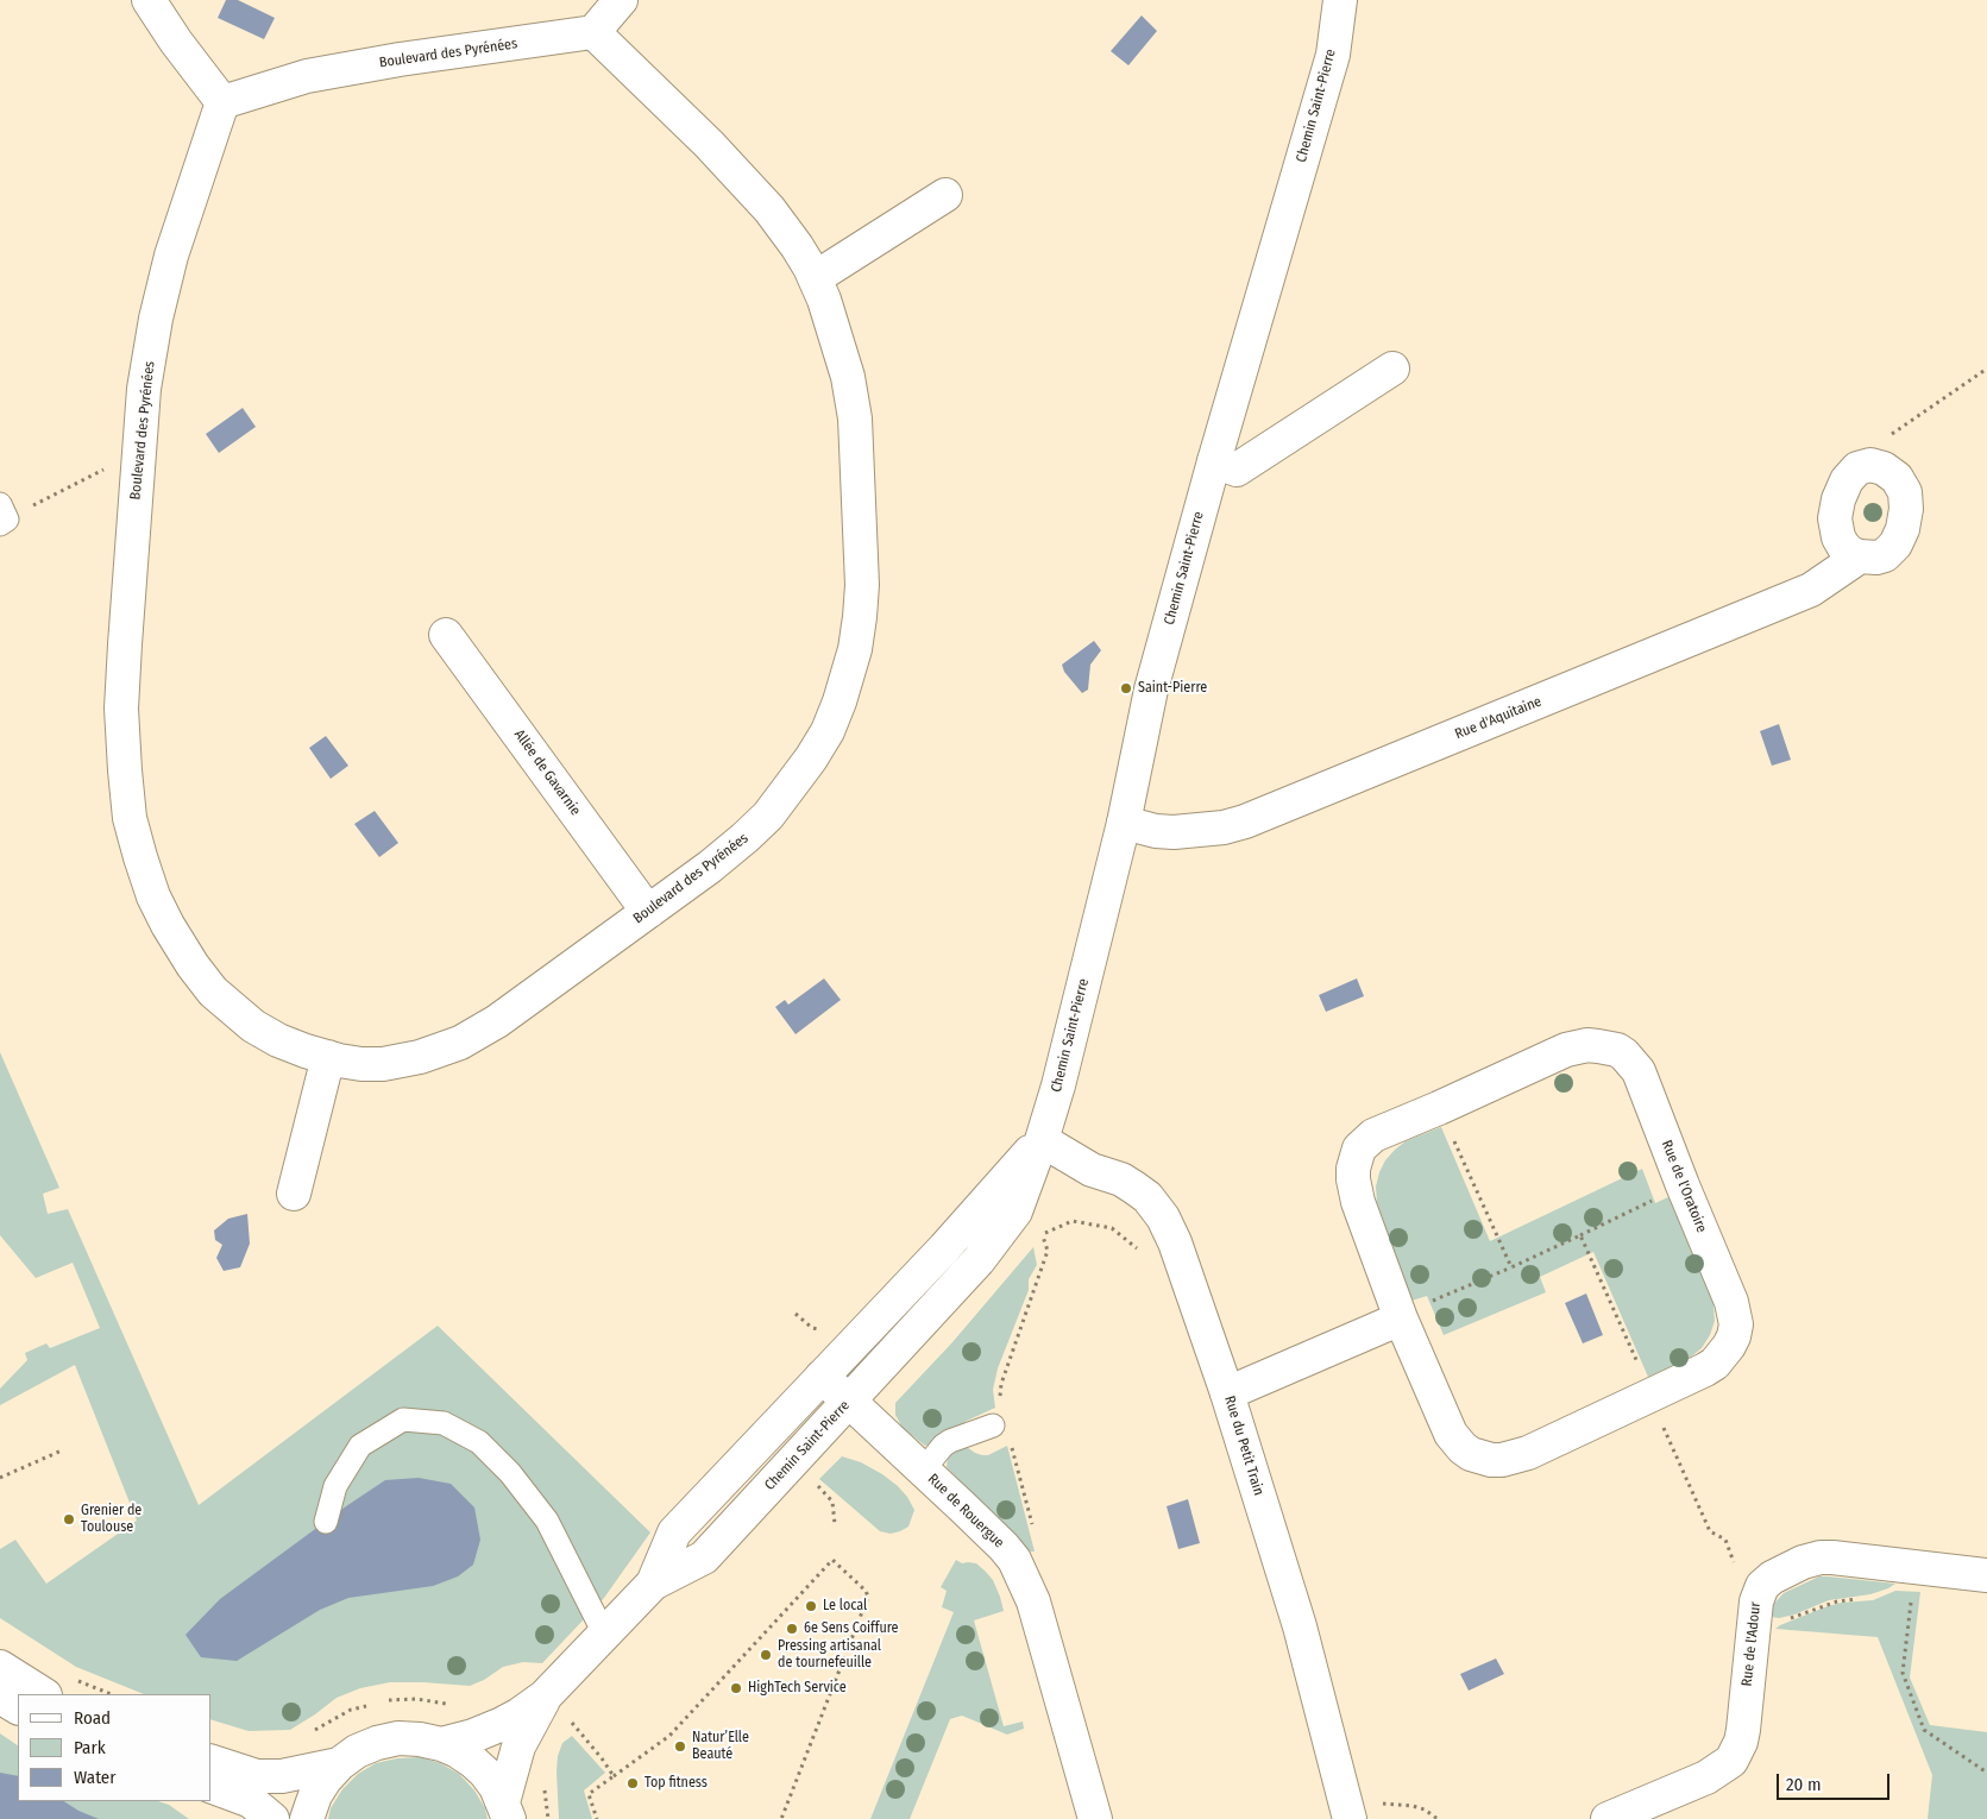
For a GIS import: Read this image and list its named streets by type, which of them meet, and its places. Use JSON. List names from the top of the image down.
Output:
{
  "streets": {
    "street": [
      "Boulevard des Pyrénées",
      "Chemin Saint-Pierre",
      "Rue d'Aquitaine",
      "Allée de Gavarnie",
      "Rue de l'Oratoire",
      "Rue du Petit Train",
      "Rue de Rouergue",
      "Rue de l'Adour"
    ]
  },
  "crossings": [
    ["Boulevard des Pyrénées", "Allée de Gavarnie"],
    ["Chemin Saint-Pierre", "Rue d'Aquitaine"],
    ["Chemin Saint-Pierre", "Rue du Petit Train"],
    ["Chemin Saint-Pierre", "Rue de Rouergue"]
  ],
  "places": [
    "Saint-Pierre",
    "Grenier de Toulouse",
    "Le local",
    "6e Sens Coiffure",
    "Pressing artisanal de tournefeuille",
    "HighTech Service",
    "Natur’Elle Beauté",
    "Top fitness"
  ],
  "legend": ["Road", "Park", "Water"],
  "scale_bar": "20 m"
}
